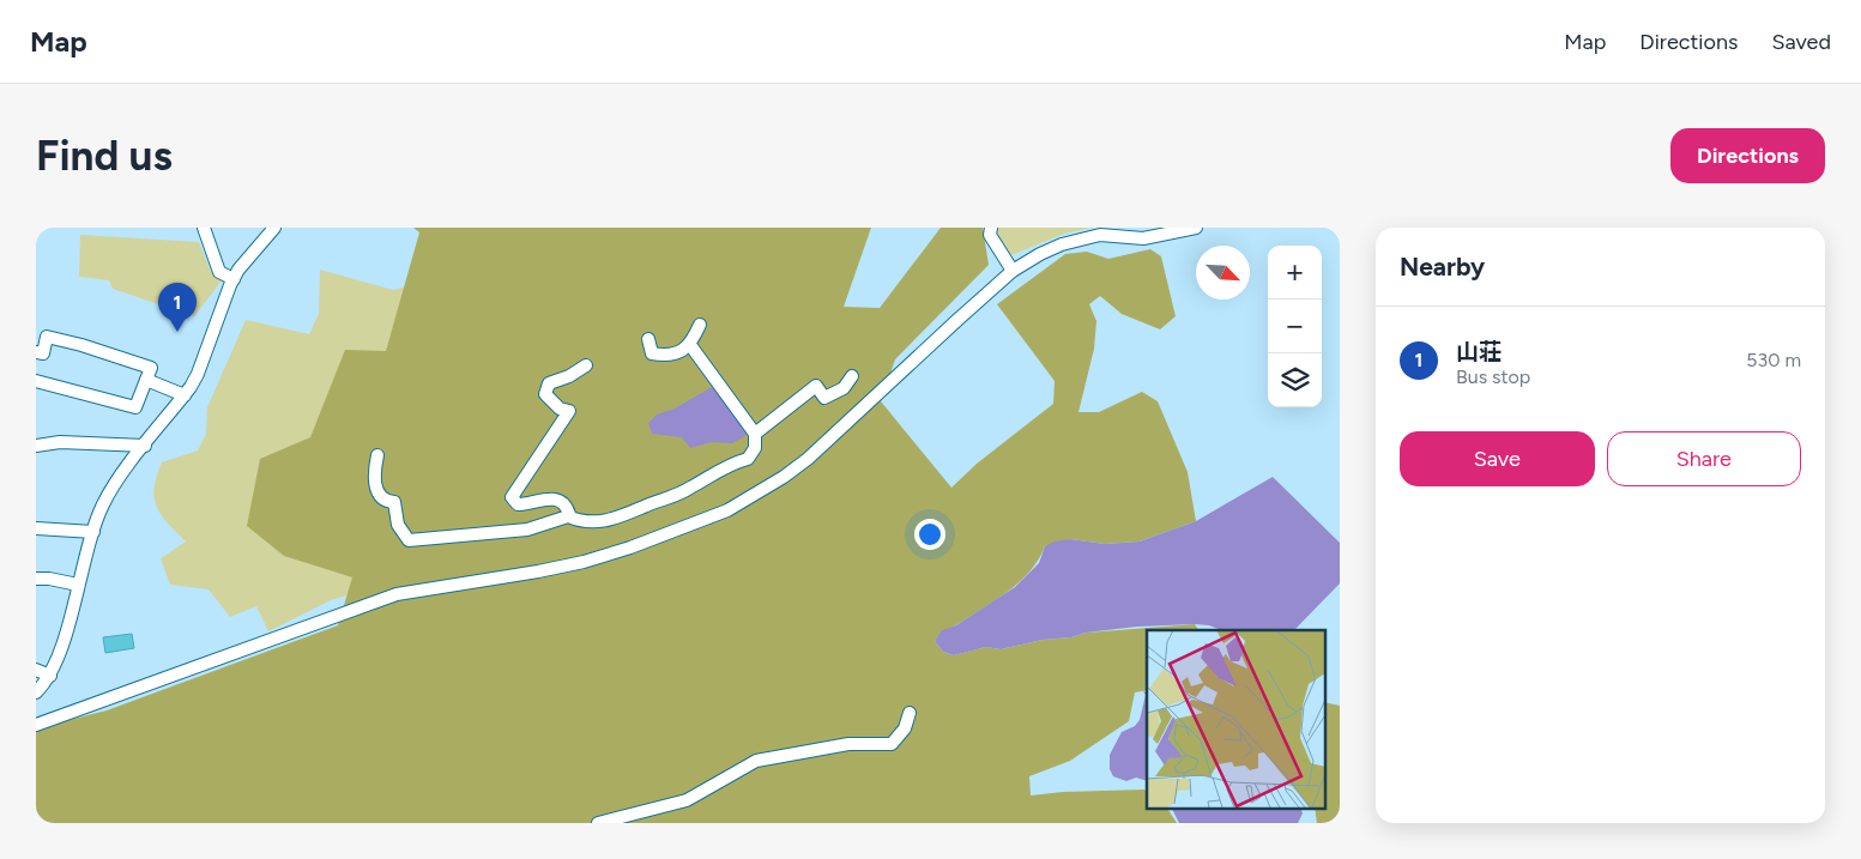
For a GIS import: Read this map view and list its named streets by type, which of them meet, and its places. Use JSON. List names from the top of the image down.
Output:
{
  "north": "bottom right",
  "page": {
    "header": "Map",
    "nav": ["Map", "Directions", "Saved"],
    "buttons": [
      "Directions",
      ["Save", "Share"]
    ],
    "title": "Find us",
    "heading": "Nearby",
    "map_buttons": ["+", "−"],
    "pins": "1",
    "list": [
      {
        "mark": "1",
        "name": "山荘",
        "note": "Bus stop",
        "value": "530 m"
      }
    ]
  }
}
